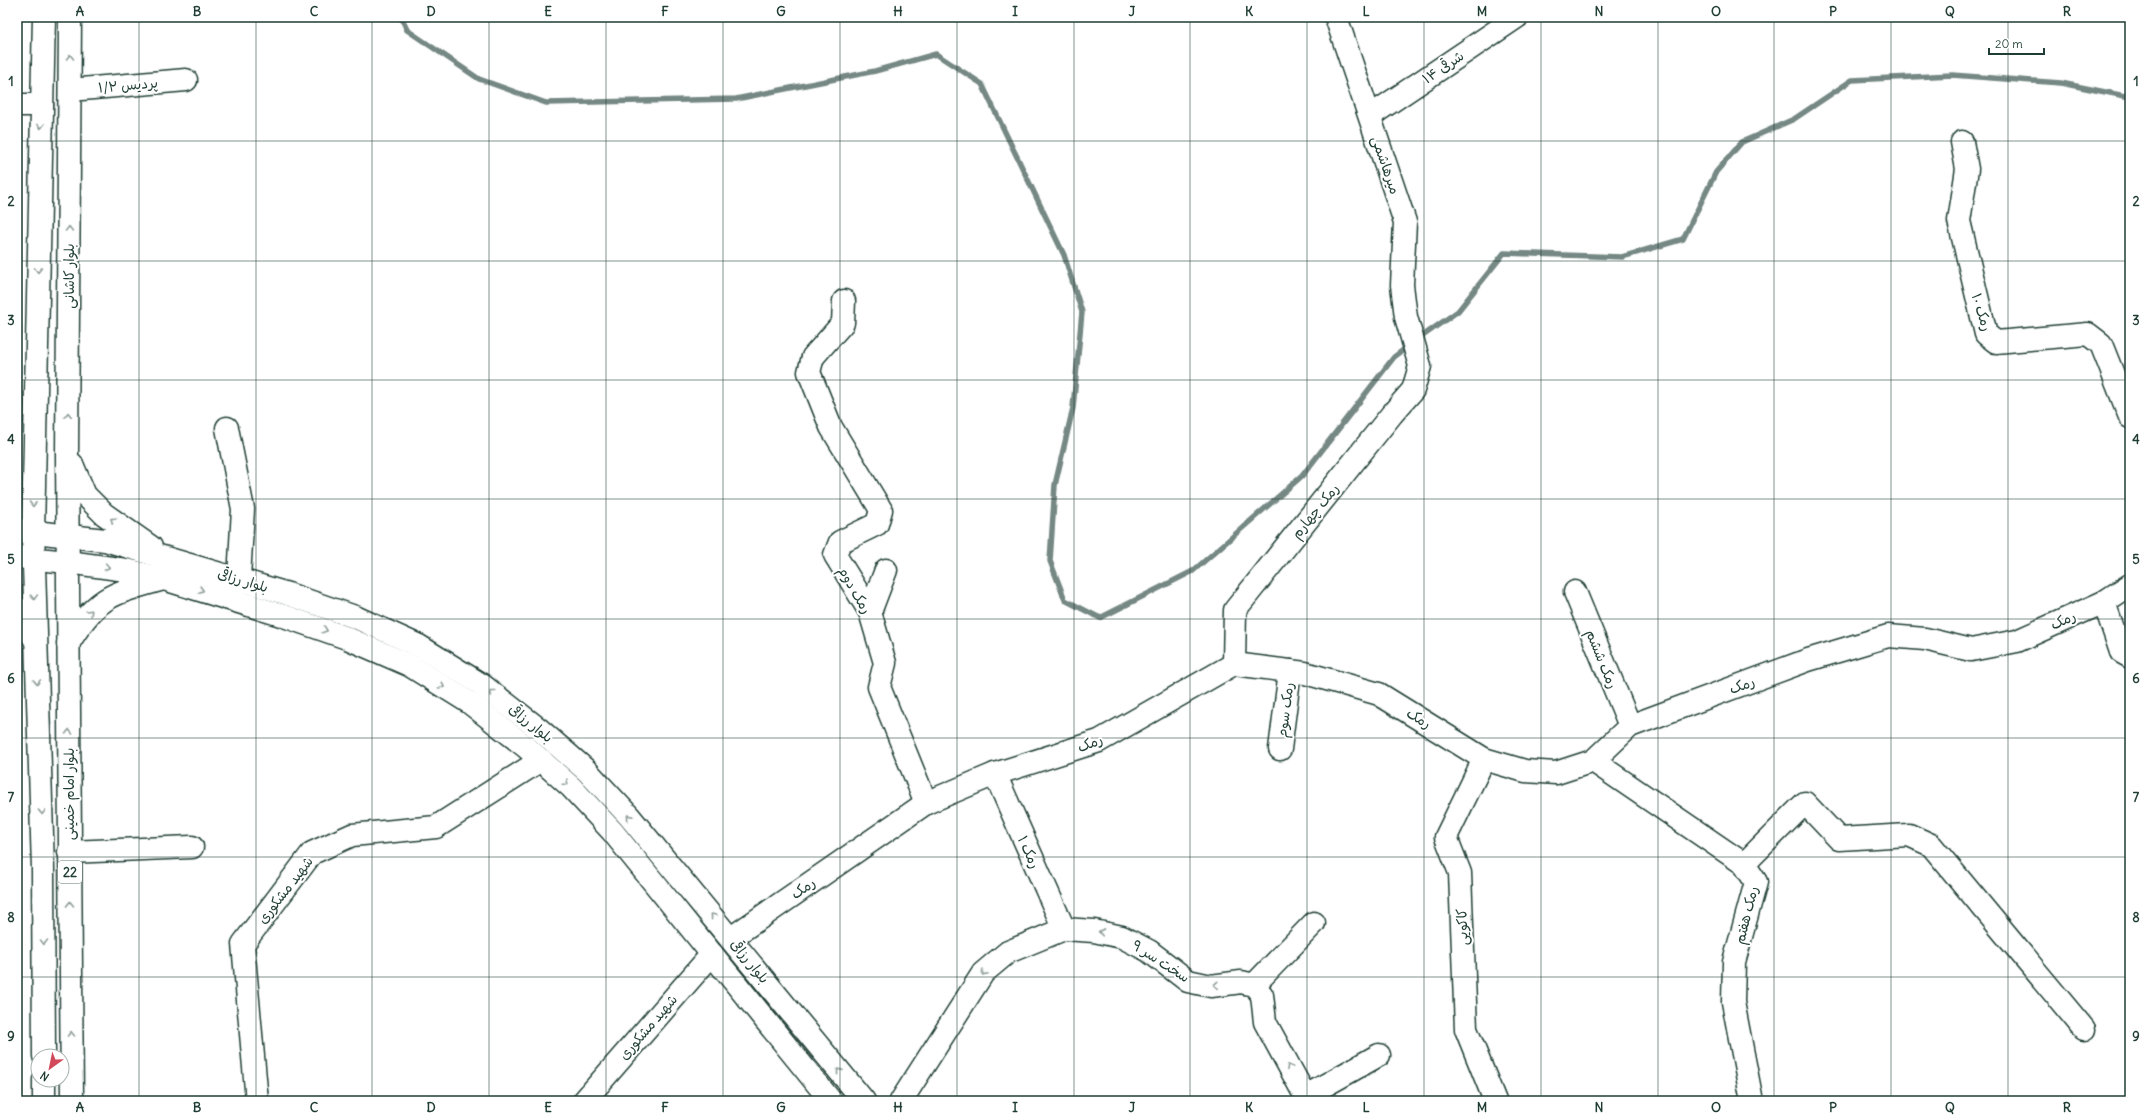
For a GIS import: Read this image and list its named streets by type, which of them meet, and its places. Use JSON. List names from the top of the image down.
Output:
{
  "streets": {
    "street": [
      "شرقی ۱۴",
      "پردیس ۱/۲",
      "میرهاشمی",
      "بلوار کاشانی",
      "رمک ۱۰",
      "رمک چهارم",
      "بلوار رزاقی",
      "رمک دوم",
      "رمک",
      "رمک ششم",
      "رمک سوم",
      "بلوار امام خمینی",
      "رمک ۱",
      "22",
      "شهید مشکوری",
      "رمک هفتم",
      "کاکویی",
      "سخت سر ۹"
    ]
  },
  "crossings": [
    ["شرقی ۱۴", "میرهاشمی"],
    ["پردیس ۱/۲", "بلوار کاشانی"],
    ["میرهاشمی", "رمک چهارم"],
    ["بلوار کاشانی", "بلوار رزاقی"],
    ["بلوار کاشانی", "بلوار امام خمینی"],
    ["رمک چهارم", "رمک"],
    ["بلوار رزاقی", "رمک"],
    ["بلوار رزاقی", "بلوار امام خمینی"],
    ["بلوار رزاقی", "شهید مشکوری"],
    ["رمک دوم", "رمک"],
    ["رمک", "رمک ششم"],
    ["رمک", "رمک سوم"],
    ["رمک", "رمک ۱"],
    ["رمک", "شهید مشکوری"],
    ["رمک", "رمک هفتم"],
    ["رمک", "کاکویی"],
    ["رمک ۱", "سخت سر ۹"]
  ],
  "one_way": ["سخت سر ۹"],
  "scale_bar": "20 m",
  "north": "bottom left",
  "grid": {
    "columns": [
      "A",
      "B",
      "C",
      "D",
      "E",
      "F",
      "G",
      "H",
      "I",
      "J",
      "K",
      "L",
      "M",
      "N",
      "O",
      "P",
      "Q",
      "R"
    ],
    "rows": [
      "1",
      "2",
      "3",
      "4",
      "5",
      "6",
      "7",
      "8",
      "9"
    ]
  }
}
